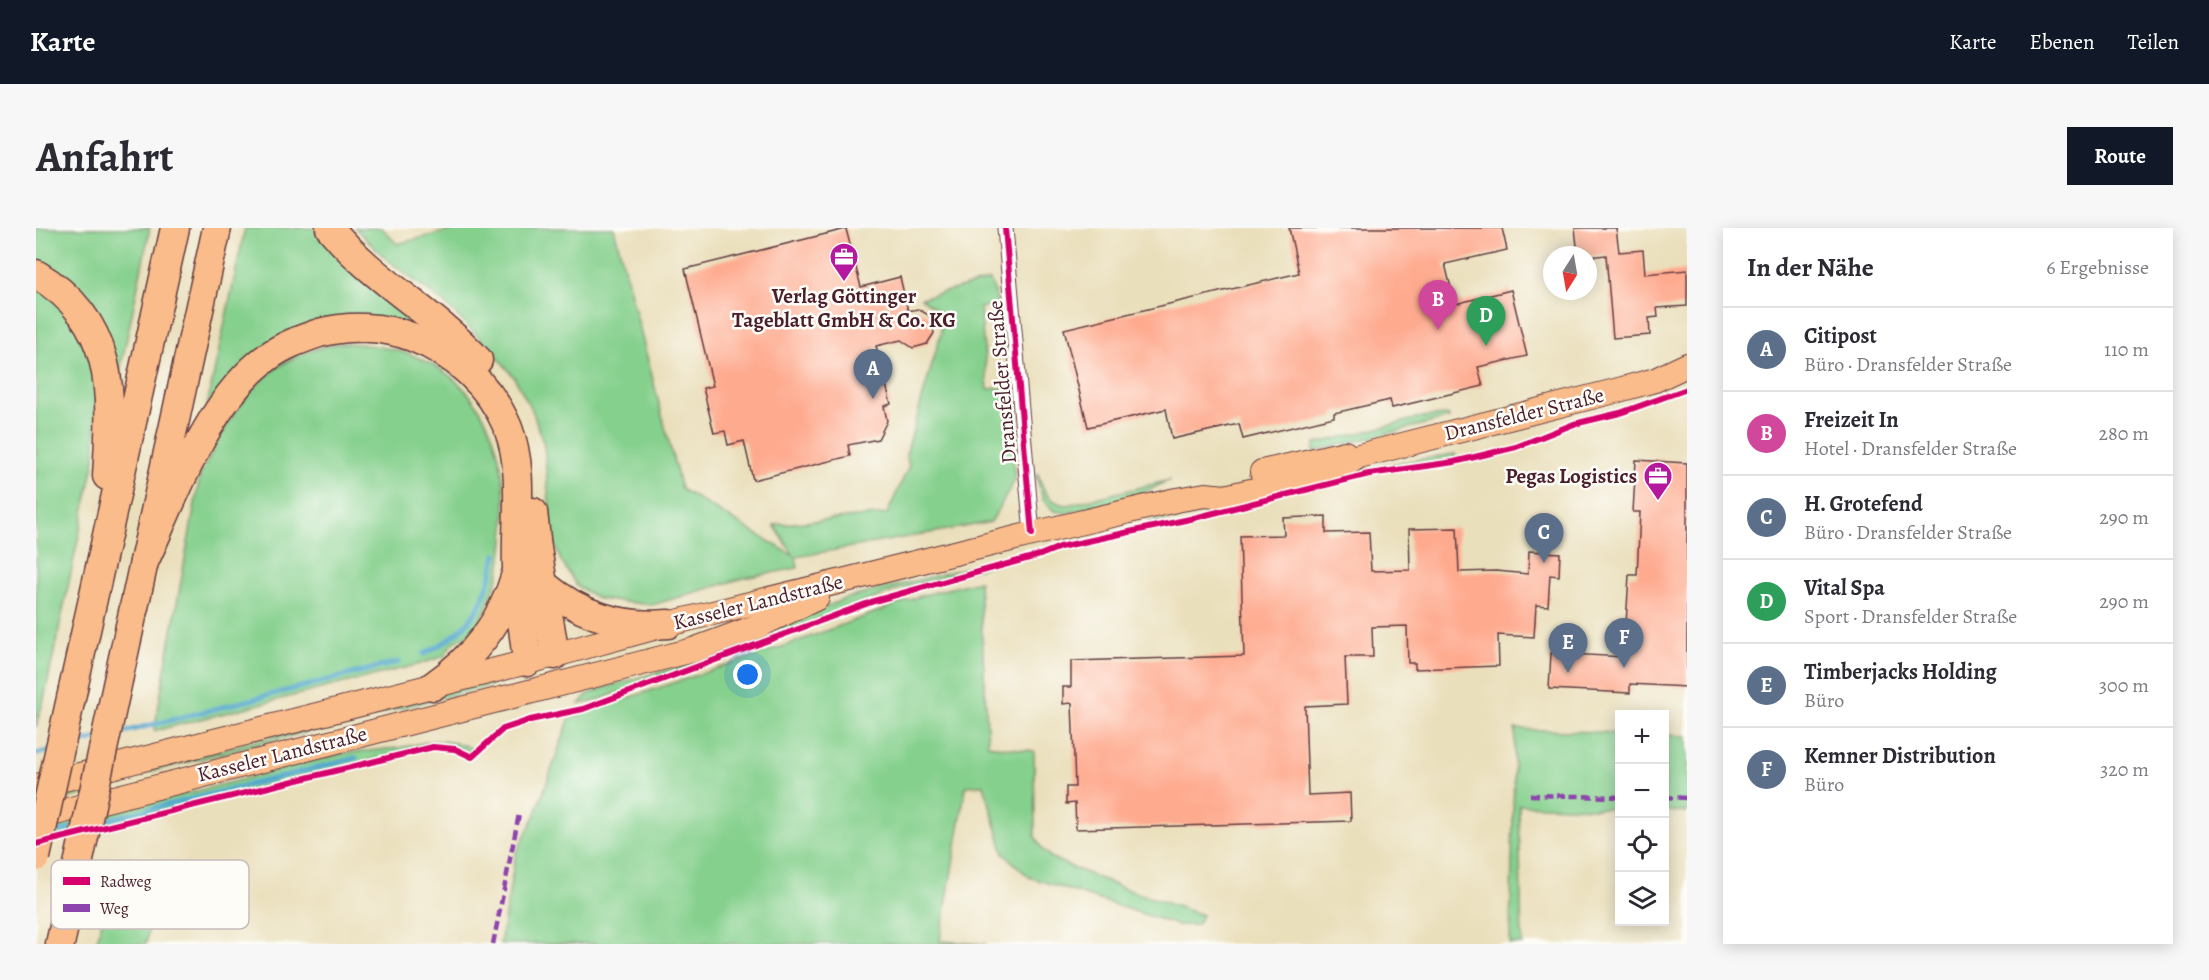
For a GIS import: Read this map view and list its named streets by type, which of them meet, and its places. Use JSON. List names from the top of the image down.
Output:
{
  "streets": {
    "main road": ["Dransfelder Straße", "Kasseler Landstraße"]
  },
  "crossings": [
    ["Dransfelder Straße", "Kasseler Landstraße"]
  ],
  "places": {
    "office": ["Verlag Göttinger Tageblatt GmbH & Co. KG", "Pegas Logistics"]
  },
  "legend": ["Radweg", "Weg"],
  "north": "bottom",
  "page": {
    "header": "Karte",
    "nav": ["Karte", "Ebenen", "Teilen"],
    "buttons": "Route",
    "title": "Anfahrt",
    "heading": ["In der Nähe", "6 Ergebnisse"],
    "pins": [
      "B",
      "D",
      "A",
      "C",
      "F",
      "E"
    ],
    "list": [
      {
        "mark": "A",
        "name": "Citipost",
        "note": "Büro · Dransfelder Straße",
        "value": "110 m"
      },
      {
        "mark": "B",
        "name": "Freizeit In",
        "note": "Hotel · Dransfelder Straße",
        "value": "280 m"
      },
      {
        "mark": "C",
        "name": "H. Grotefend",
        "note": "Büro · Dransfelder Straße",
        "value": "290 m"
      },
      {
        "mark": "D",
        "name": "Vital Spa",
        "note": "Sport · Dransfelder Straße",
        "value": "290 m"
      },
      {
        "mark": "E",
        "name": "Timberjacks Holding",
        "note": "Büro",
        "value": "300 m"
      },
      {
        "mark": "F",
        "name": "Kemner Distribution",
        "note": "Büro",
        "value": "320 m"
      }
    ],
    "map_buttons": ["+", "−"]
  }
}
